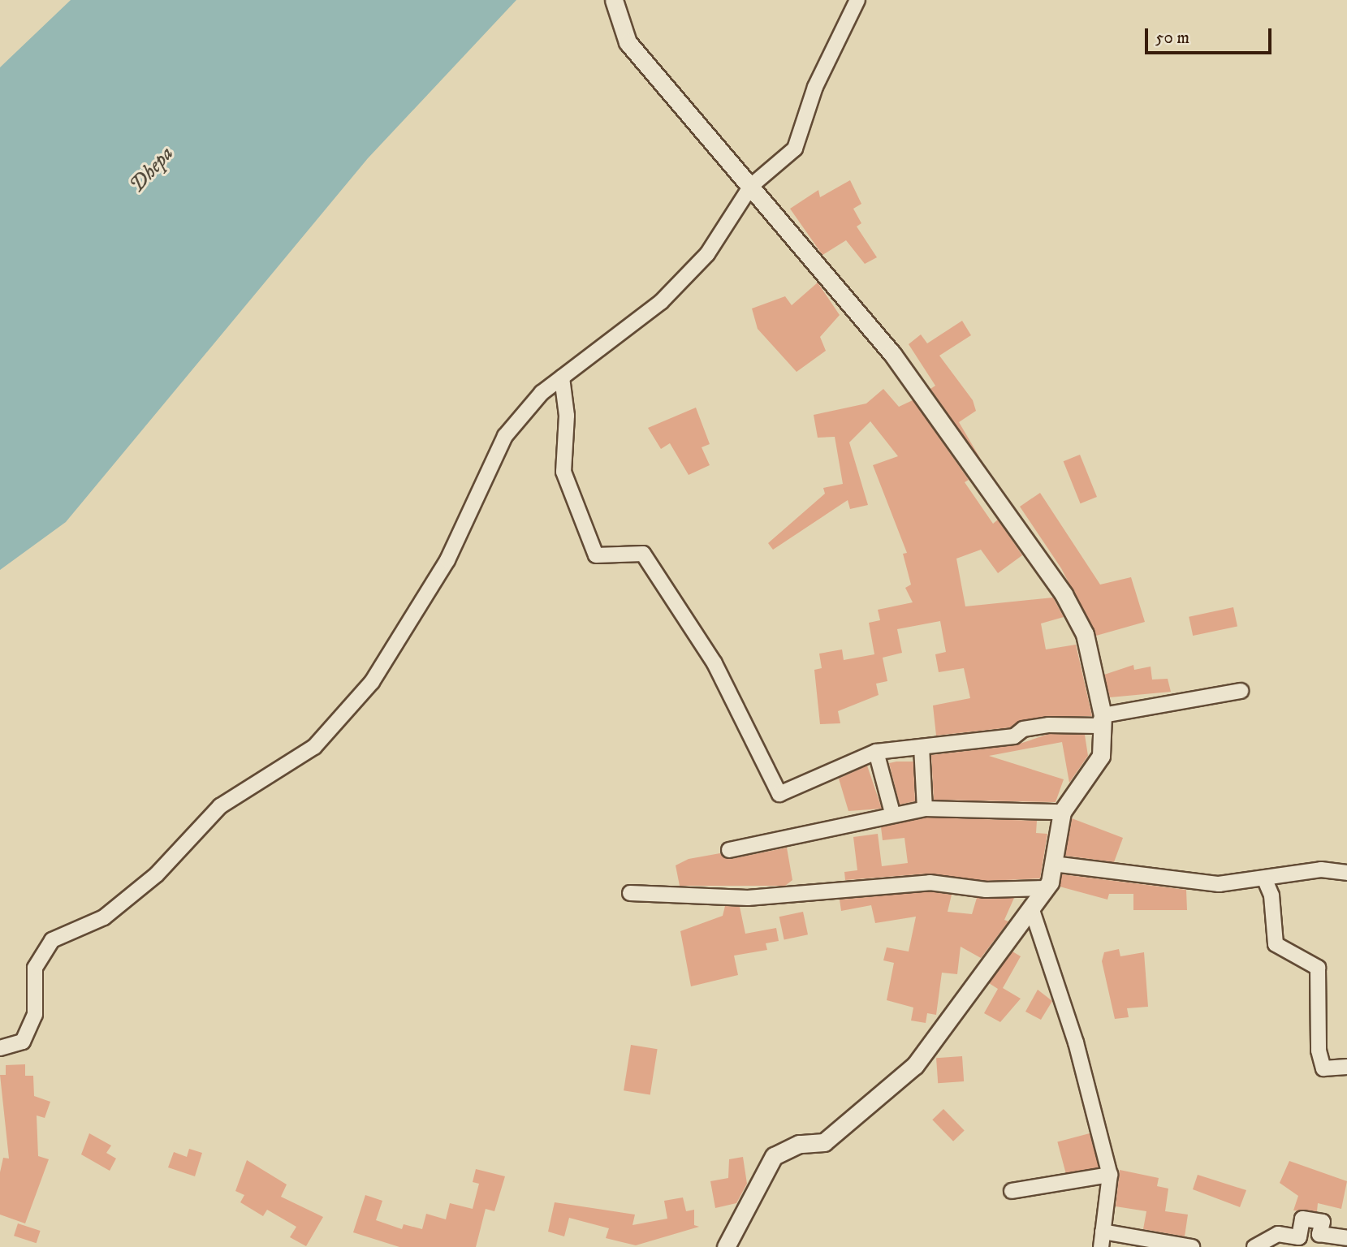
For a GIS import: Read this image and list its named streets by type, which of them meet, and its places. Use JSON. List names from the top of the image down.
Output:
{
  "water": ["Dhepa"],
  "scale_bar": "50 m"
}
